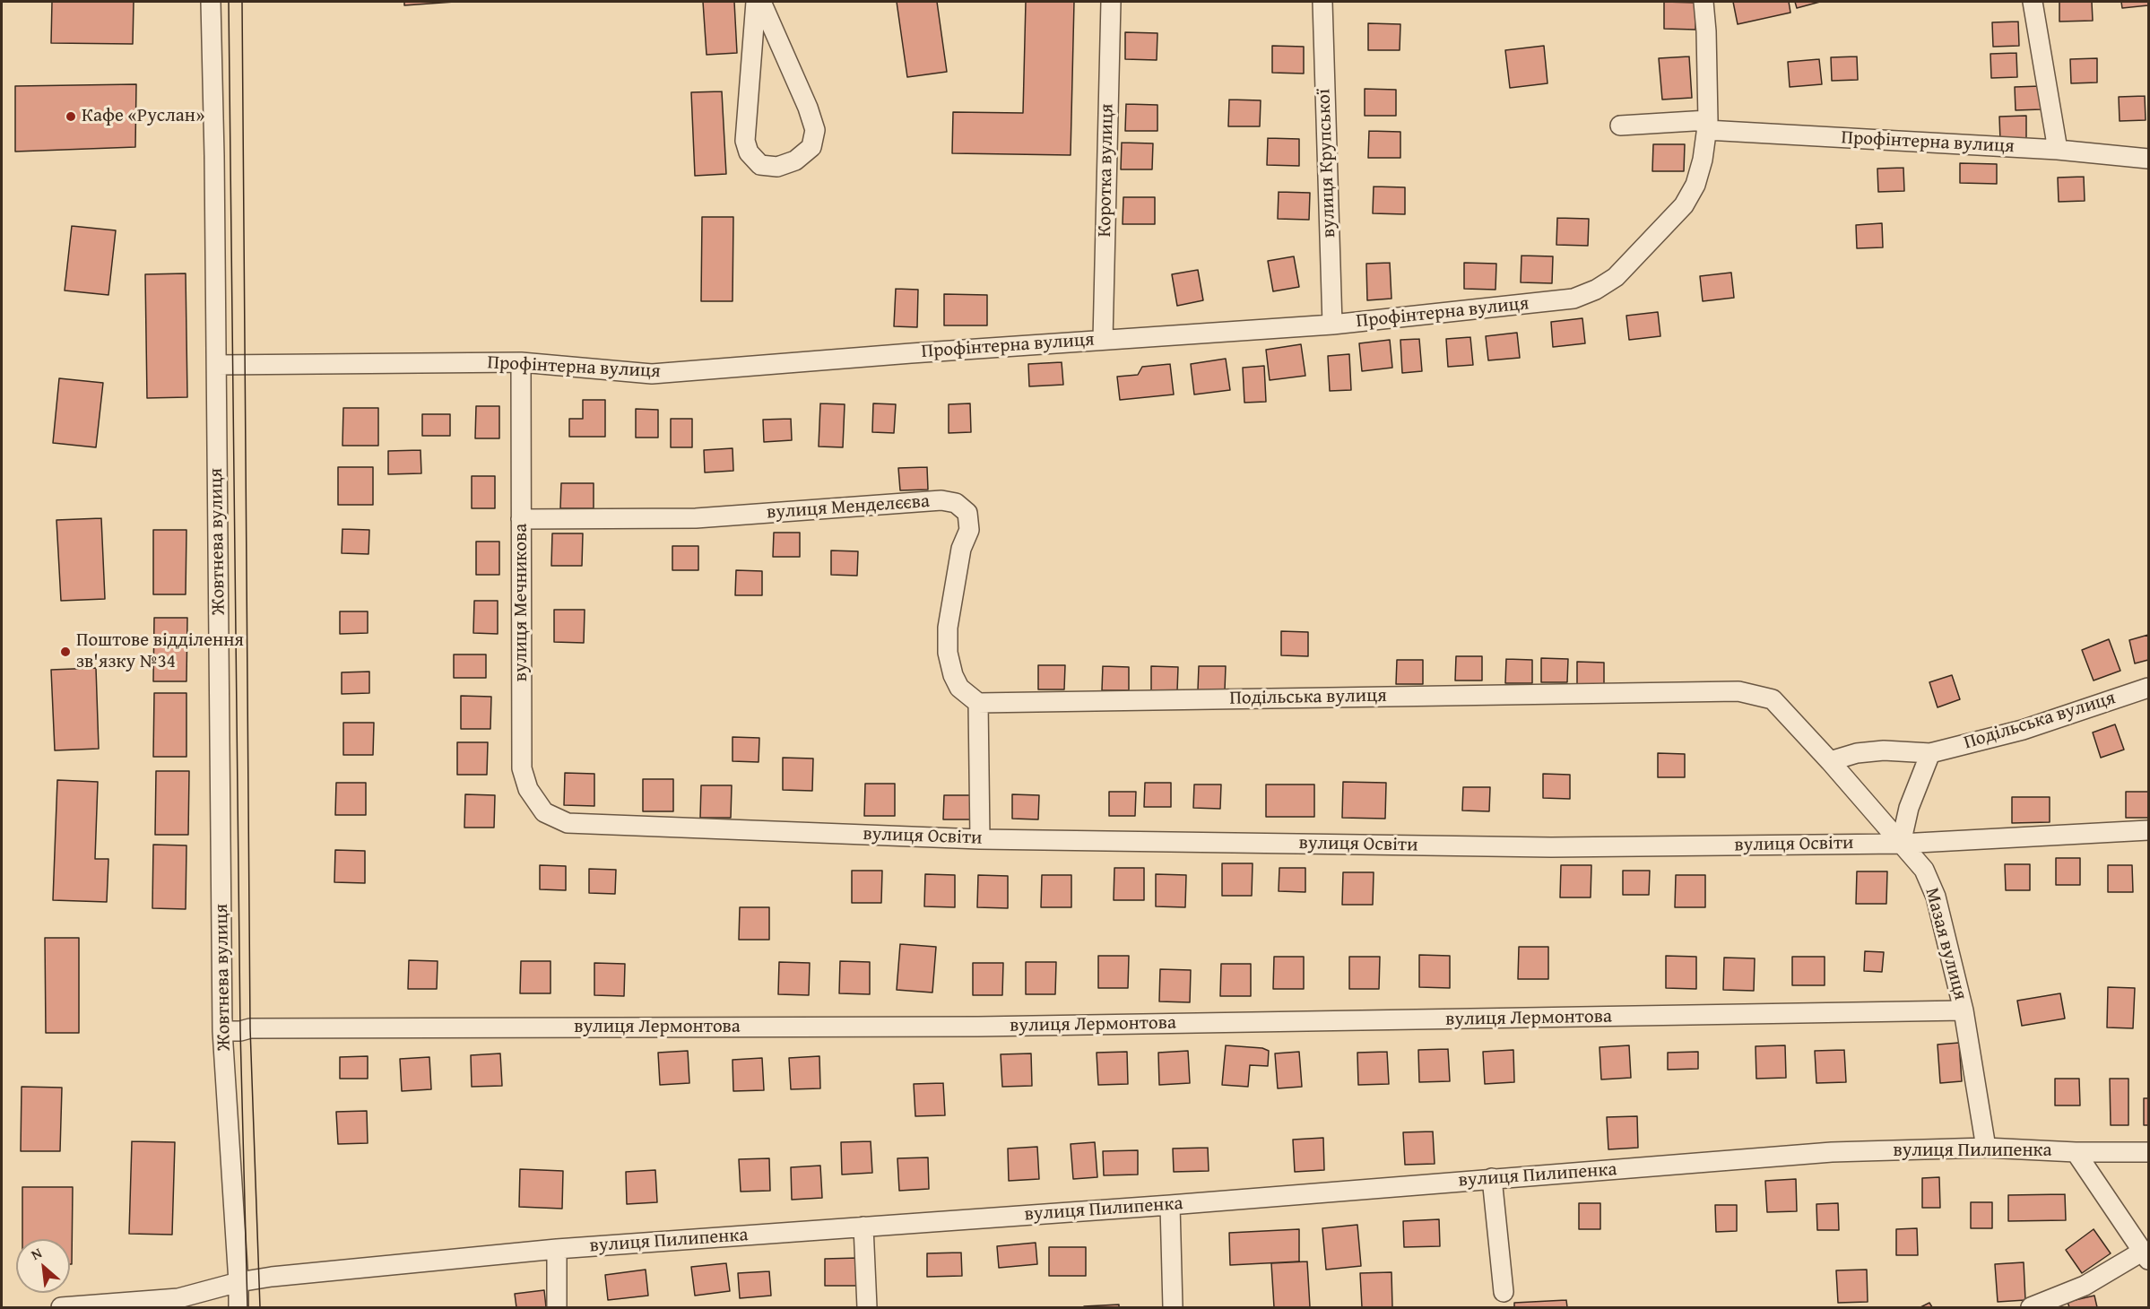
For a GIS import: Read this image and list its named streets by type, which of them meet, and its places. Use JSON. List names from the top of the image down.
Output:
{
  "streets": {
    "street": [
      "Профінтерна вулиця",
      "вулиця Крупської",
      "Коротка вулиця",
      "вулиця Менделєєва",
      "Жовтнева вулиця",
      "вулиця Мечникова",
      "Подільська вулиця",
      "вулиця Освіти",
      "Мазая вулиця",
      "вулиця Лермонтова",
      "вулиця Пилипенка"
    ]
  },
  "crossings": [
    ["Профінтерна вулиця", "вулиця Крупської"],
    ["Профінтерна вулиця", "Коротка вулиця"],
    ["Профінтерна вулиця", "Жовтнева вулиця"],
    ["Профінтерна вулиця", "вулиця Мечникова"],
    ["вулиця Менделєєва", "вулиця Мечникова"],
    ["вулиця Менделєєва", "Подільська вулиця"],
    ["Жовтнева вулиця", "вулиця Лермонтова"],
    ["Жовтнева вулиця", "вулиця Пилипенка"],
    ["вулиця Мечникова", "вулиця Освіти"],
    ["Подільська вулиця", "Мазая вулиця"],
    ["вулиця Освіти", "Мазая вулиця"],
    ["Мазая вулиця", "вулиця Лермонтова"],
    ["Мазая вулиця", "вулиця Пилипенка"]
  ],
  "places": ["Кафе «Руслан»", "Поштове відділення зв'язку №34"],
  "north": "top left"
}
